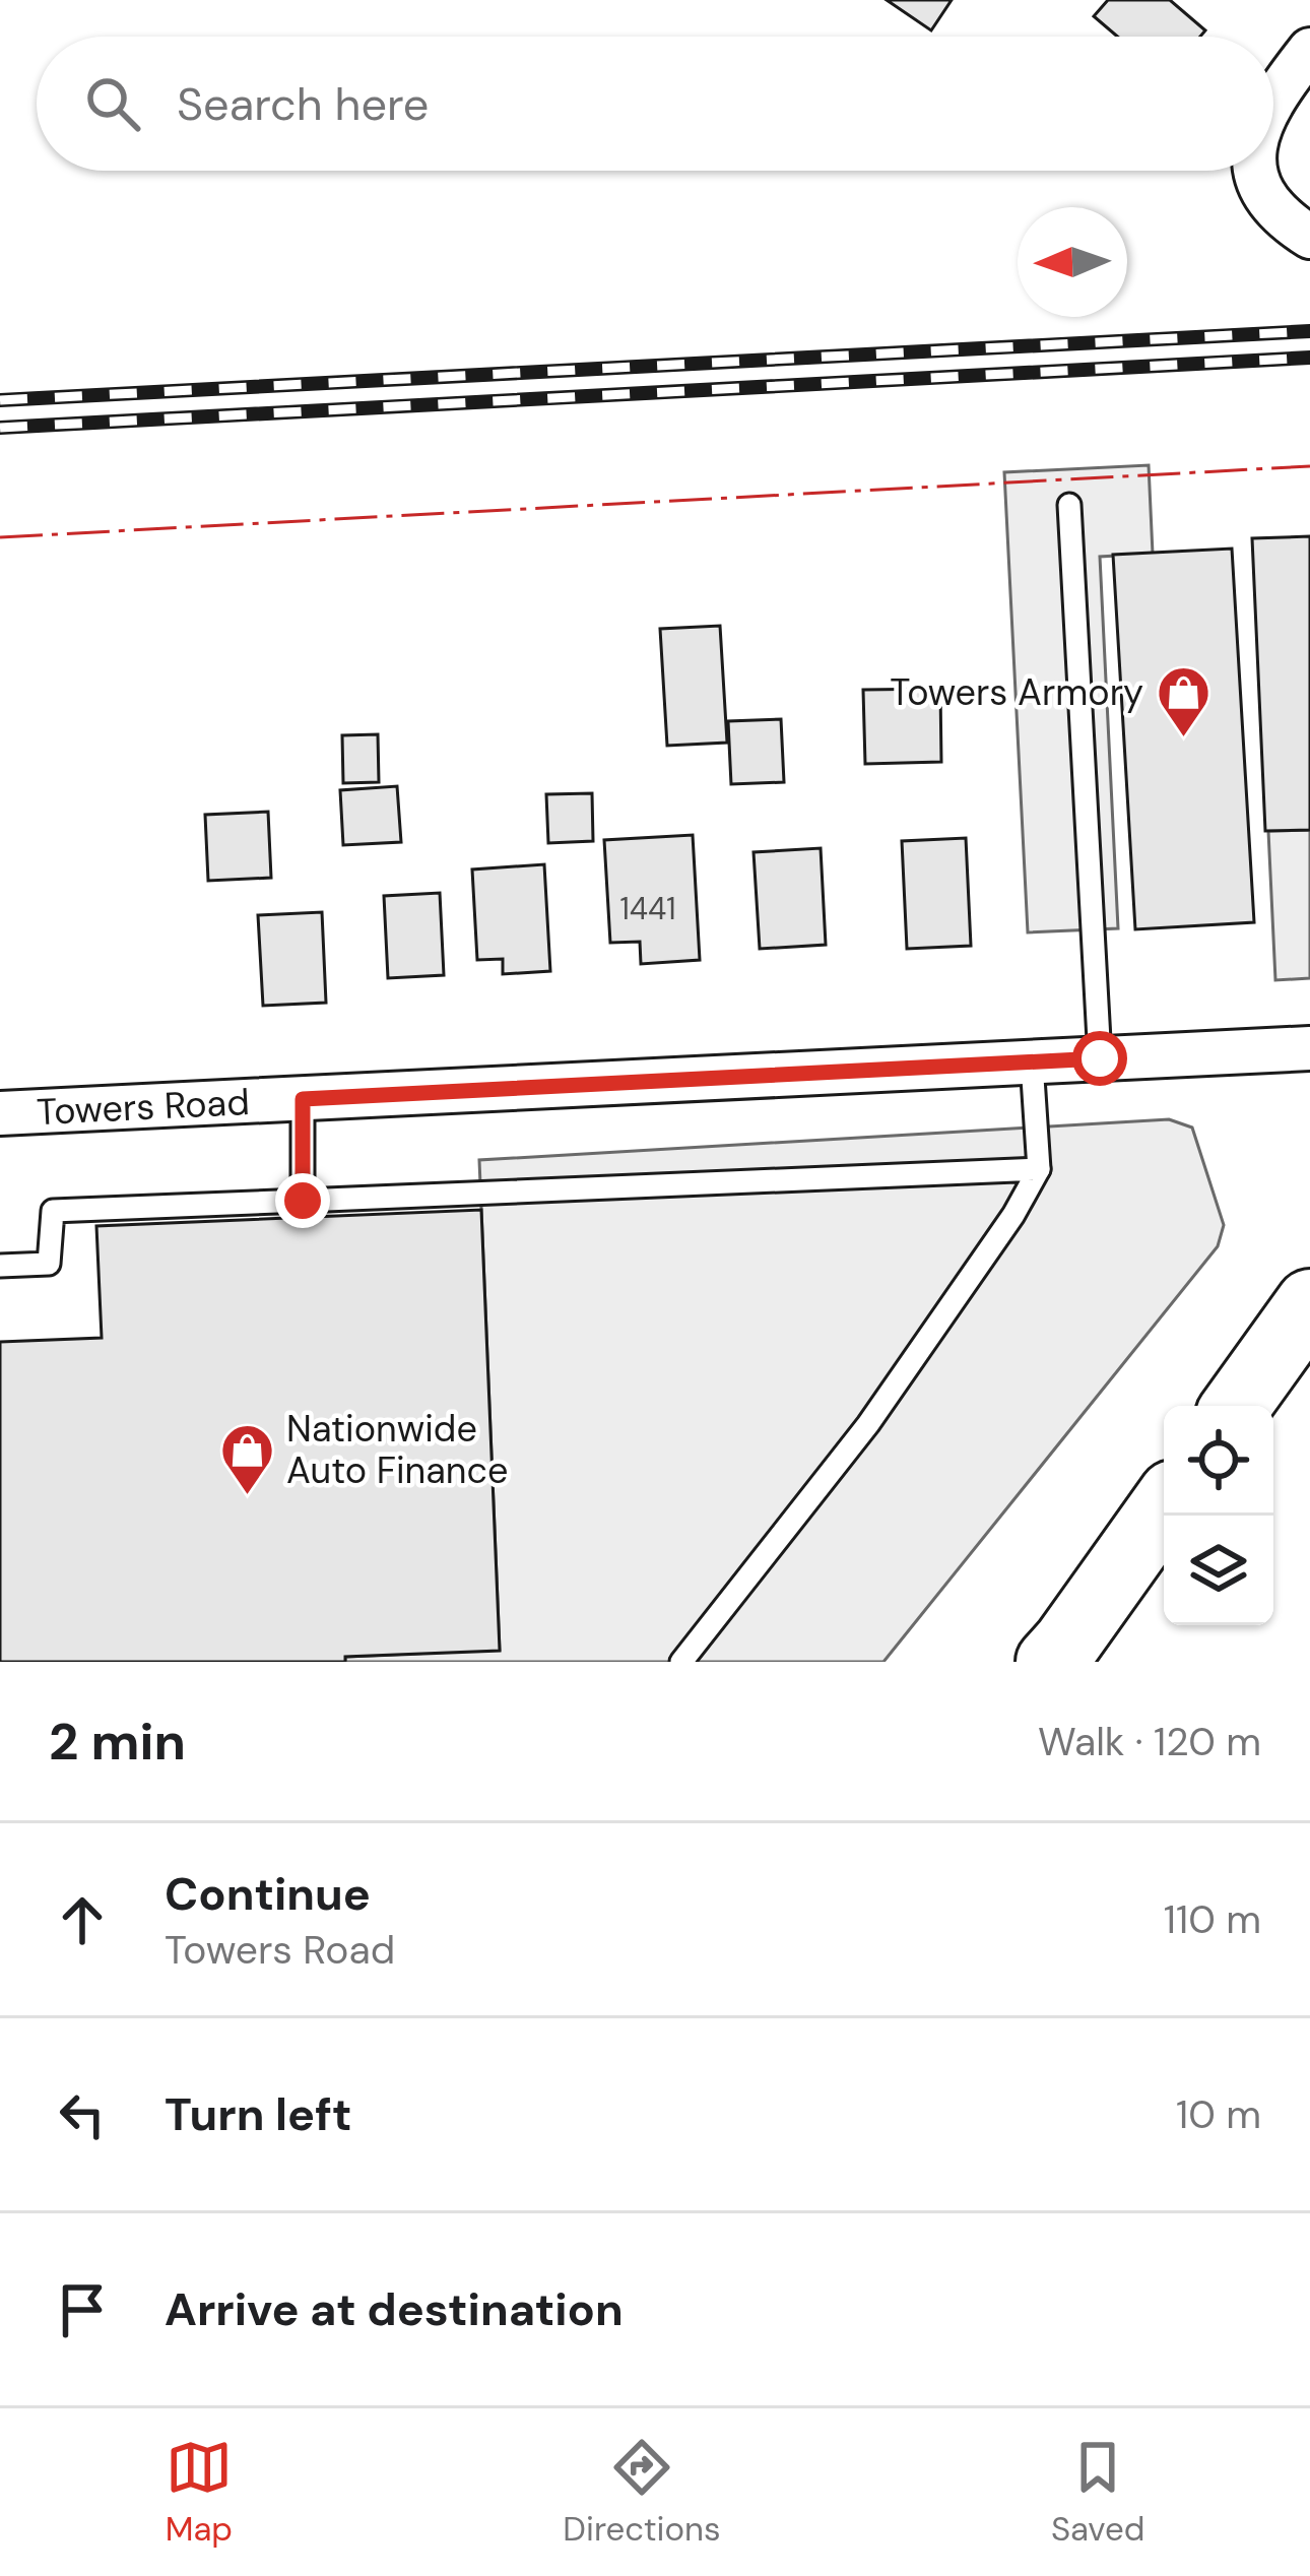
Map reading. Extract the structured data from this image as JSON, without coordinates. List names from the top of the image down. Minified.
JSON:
{"streets":{"street":["Towers Road"]},"places":{"shop":["Towers Armory","Nationwide Auto Finance"]},"house_numbers":["1441"],"north":"left","page":{"search":"Search here","heading":["2 min","Walk · 120 m"],"list":[["Continue","Towers Road","110 m"],["Turn left","10 m"],"Arrive at destination"],"nav":["Map","Directions","Saved"]}}
